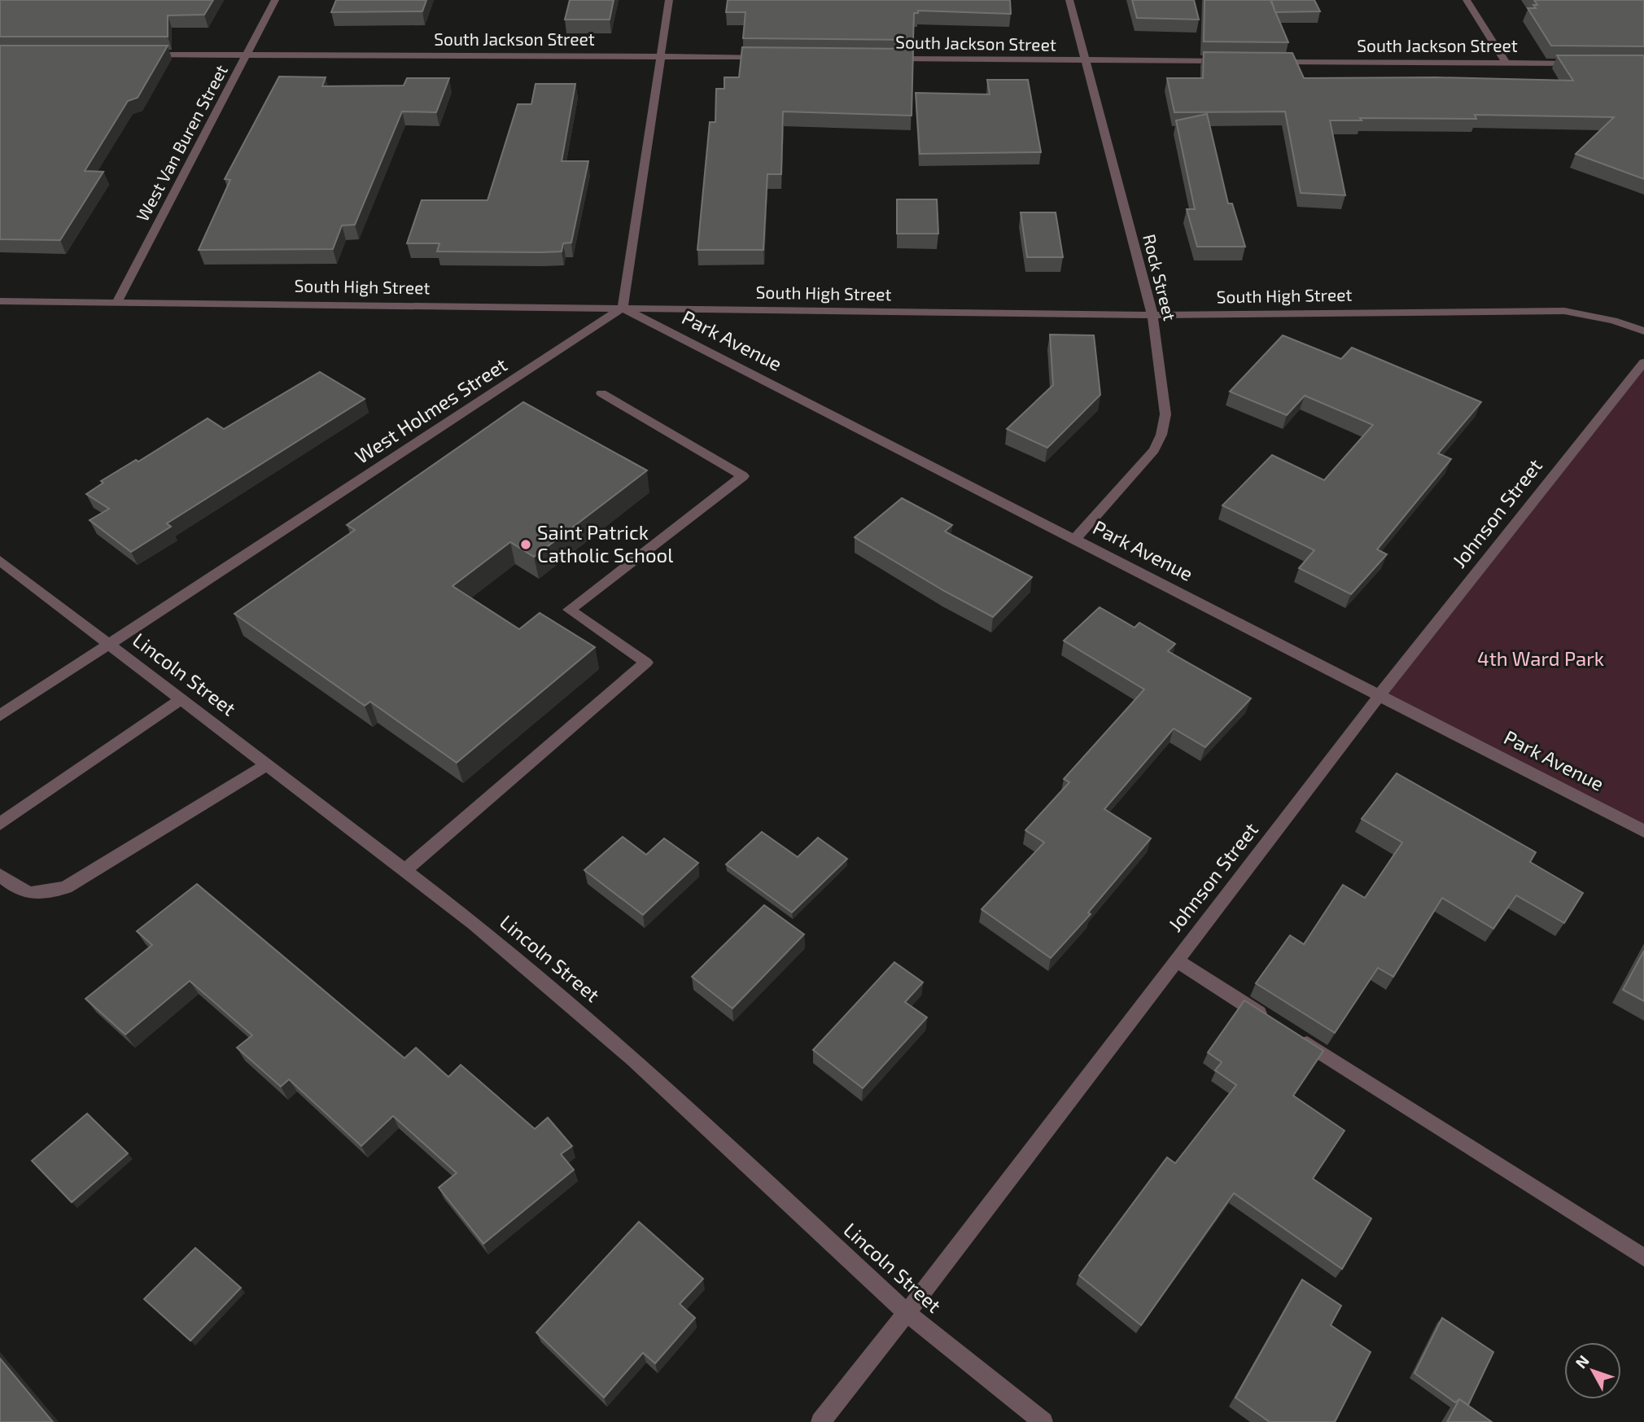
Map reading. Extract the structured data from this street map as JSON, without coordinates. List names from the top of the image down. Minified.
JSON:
{"streets":{"street":["South Jackson Street","West Van Buren Street","Rock Street","South High Street","Park Avenue","West Holmes Street","Johnson Street","Lincoln Street"]},"crossings":[["South Jackson Street","West Van Buren Street"],["South Jackson Street","Rock Street"],["West Van Buren Street","South High Street"],["Rock Street","South High Street"],["Rock Street","Park Avenue"],["South High Street","Park Avenue"],["South High Street","West Holmes Street"],["Park Avenue","West Holmes Street"],["Park Avenue","Johnson Street"],["West Holmes Street","Lincoln Street"],["Johnson Street","Lincoln Street"]],"parks":["4th Ward Park"],"places":["Saint Patrick Catholic School"],"north":"top left"}
